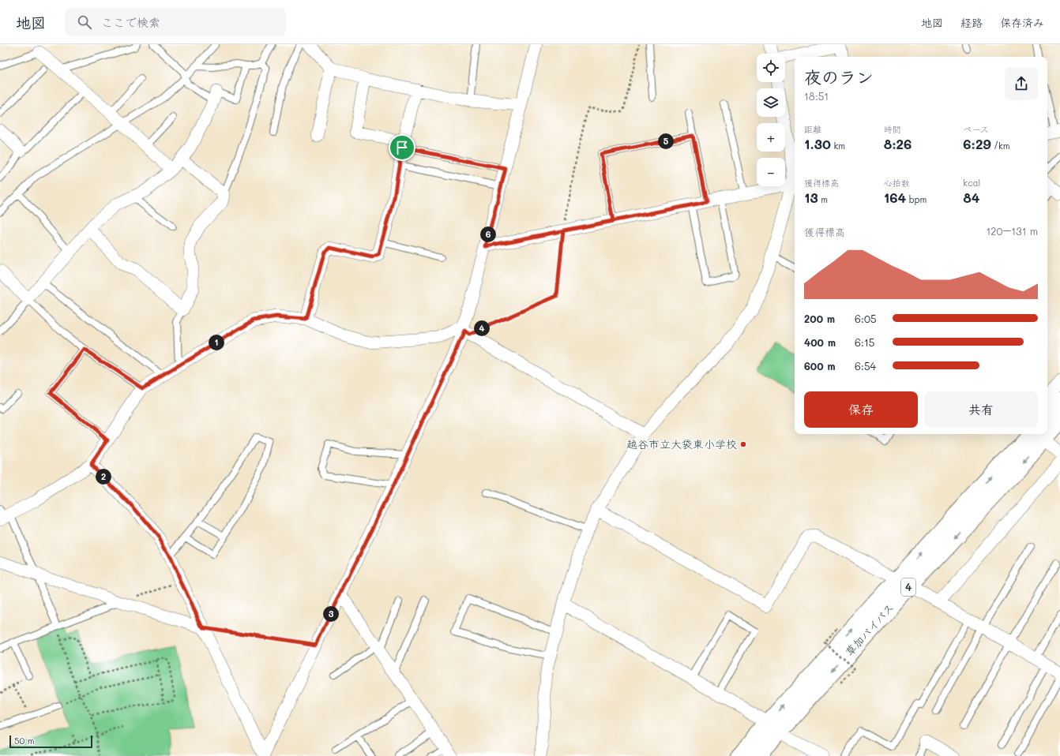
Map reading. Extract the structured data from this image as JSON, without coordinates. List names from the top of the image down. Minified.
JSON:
{"streets":{"highway":["4","草加バイパス"]},"places":["越谷市立大袋東小学校"],"scale_bar":"50 m","page":{"header":"地図","search":"ここで検索","nav":["地図","経路","保存済み"],"map_buttons":["+","−"],"heading":["夜のラン","18:51"],"stats":[["距離","1.30 km"],["時間","8:26"],["ペース","6:29 /km"],["獲得標高","13 m"],["心拍数","164 bpm"],["kcal","84"]],"pins":["5","6","4","1","2","3"],"chart":["獲得標高","120–131 m"],"list":[{"name":"200 m","note":"6:05"},{"name":"400 m","note":"6:15"},{"name":"600 m","note":"6:54"}],"buttons":["保存","共有"],"scale":"50 m"}}
